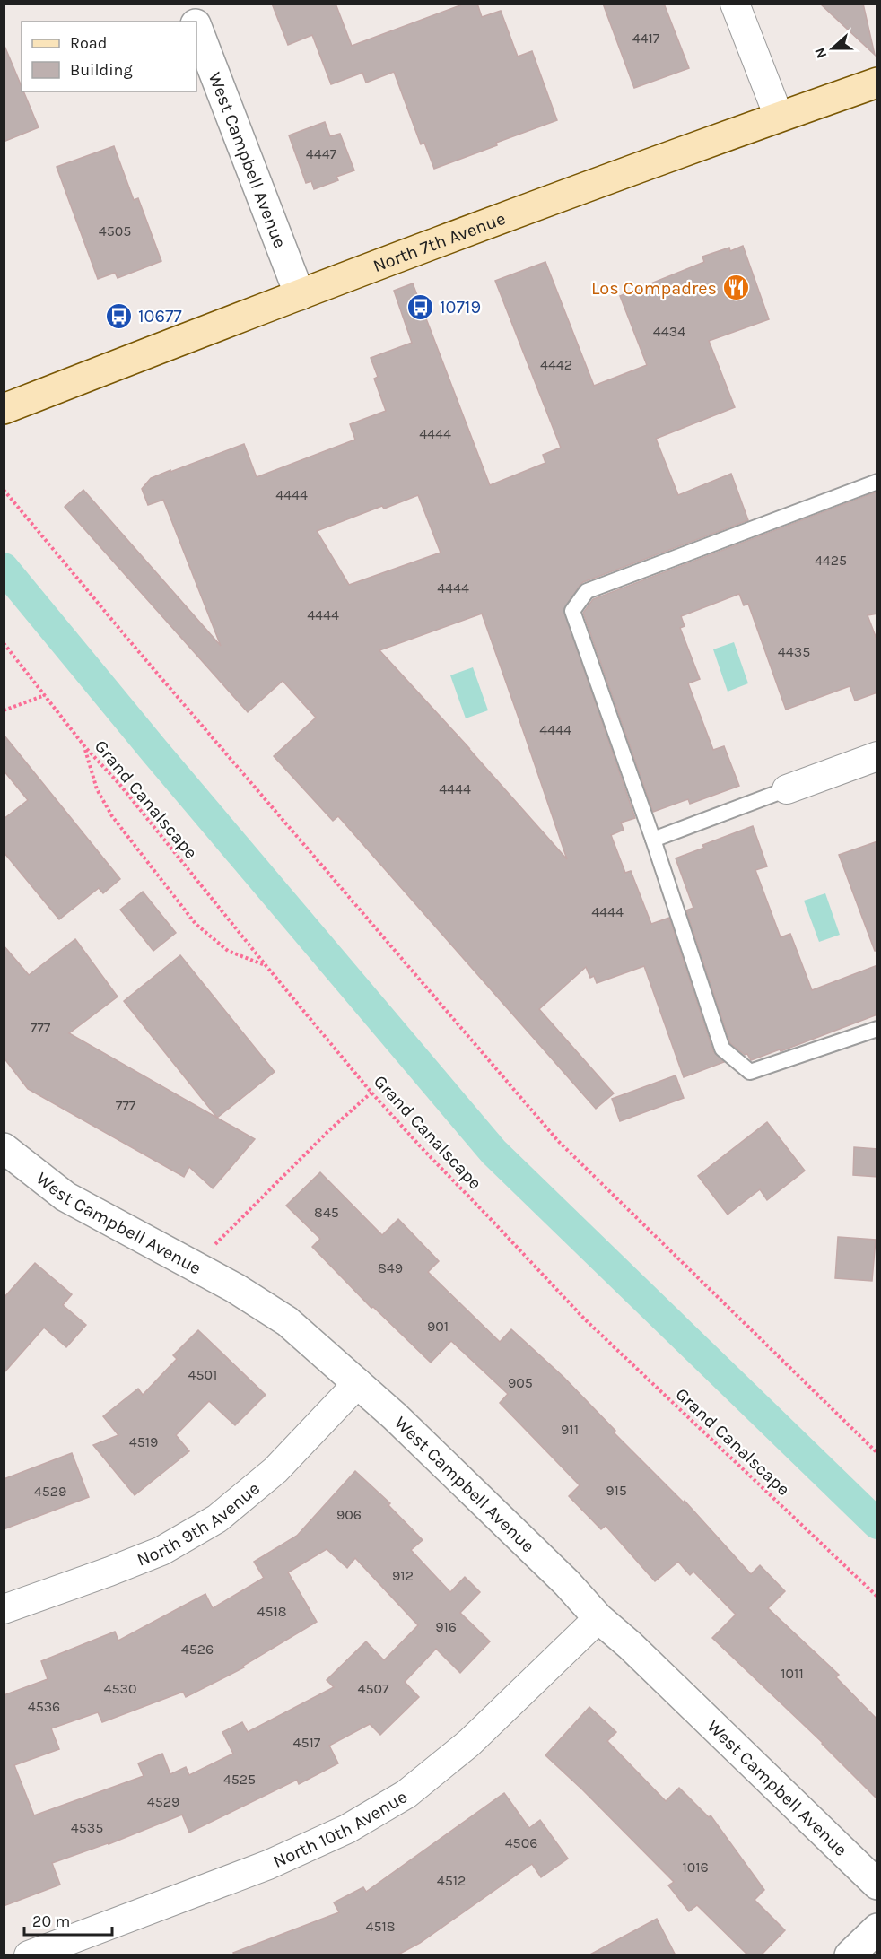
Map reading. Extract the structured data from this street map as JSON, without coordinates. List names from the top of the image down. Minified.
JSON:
{"streets":{"main road":["North 7th Avenue"],"street":["West Campbell Avenue","North 9th Avenue","North 10th Avenue"],"path":["Grand Canalscape"]},"crossings":[["West Campbell Avenue","North 7th Avenue"],["West Campbell Avenue","North 9th Avenue"],["West Campbell Avenue","North 10th Avenue"]],"places":{"restaurant":["Los Compadres"],"bus stop":["10719","10677"]},"house_numbers":["4417","4447","4505","4434","4442","4444","4444","4425","4444","4444","4435","4444","4444","4444","777","777","845","849","901","4501","905","911","4519","915","4529","906","912","4518","916","4526","1011","4530","4507","4536","4517","4525","4529","4535","4506","1016","4512","4518"],"legend":["Road","Building"],"scale_bar":"20 m","north":"left"}
